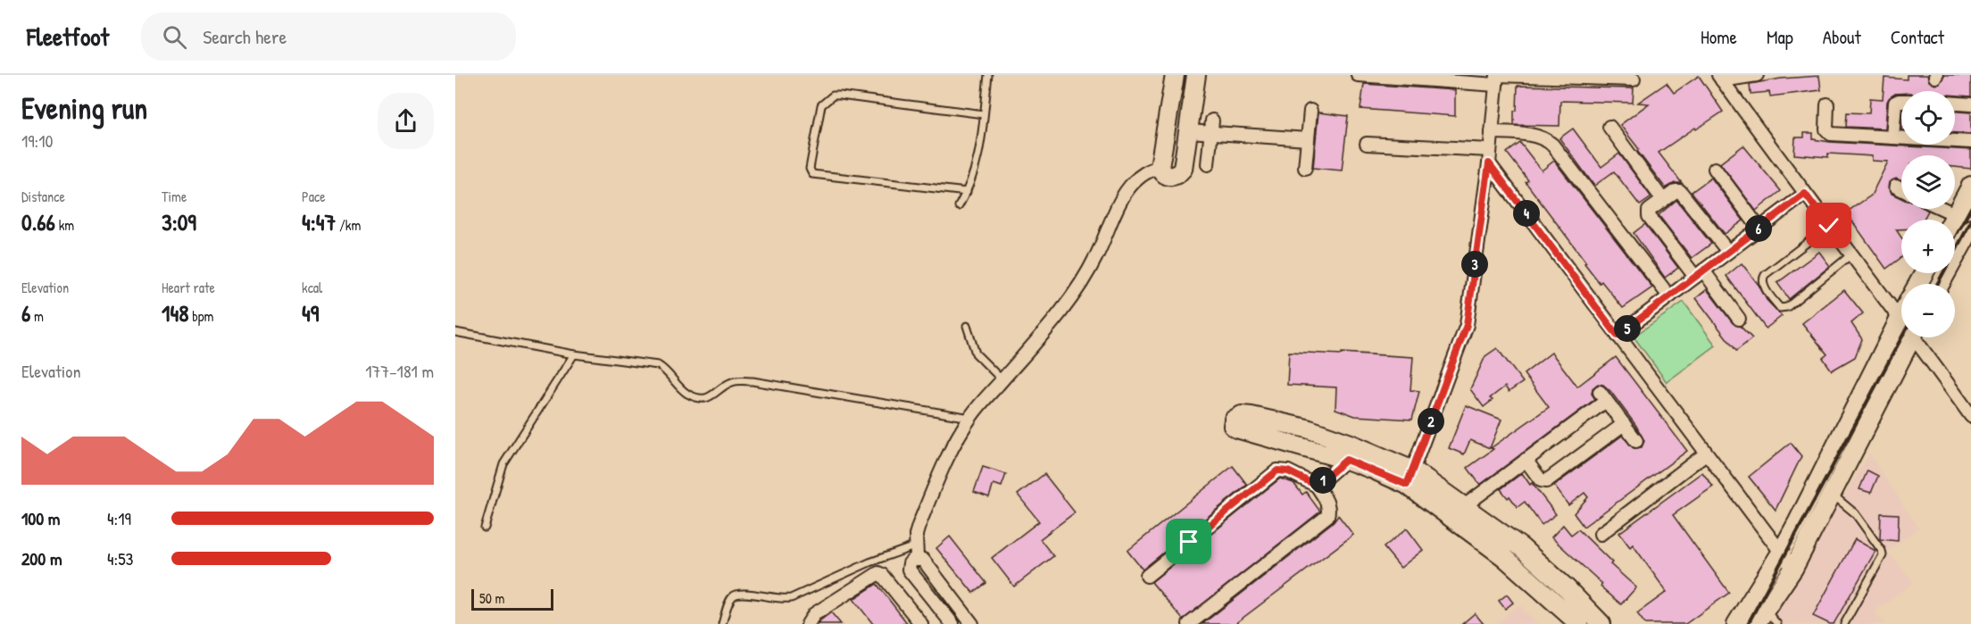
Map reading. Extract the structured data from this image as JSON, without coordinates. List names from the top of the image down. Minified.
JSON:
{"scale_bar":"50 m","page":{"header":"Fleetfoot","search":"Search here","nav":["Home","Map","About","Contact"],"heading":["Evening run","19:10"],"map_buttons":["+","−"],"stats":[["Distance","0.66 km"],["Time","3:09"],["Pace","4:47 /km"],["Elevation","6 m"],["Heart rate","148 bpm"],["kcal","49"]],"pins":["4","6","3","5","2","1"],"chart":["Elevation","177–181 m"],"list":[{"name":"100 m","note":"4:19"},{"name":"200 m","note":"4:53"}],"scale":"50 m"}}
